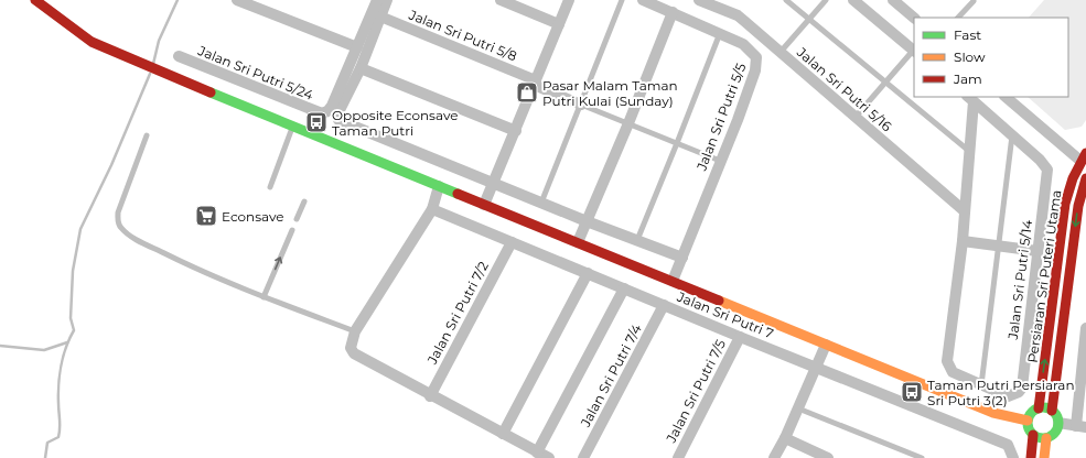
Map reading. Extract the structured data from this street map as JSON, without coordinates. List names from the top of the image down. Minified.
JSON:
{"streets":{"street":["Jalan Sri Putri 5/8","Jalan Sri Putri 5/24","Jalan Sri Putri 5/16","Jalan Sri Putri 5/5","Persiaran Sri Puteri Utama","Jalan Sri Putri 5/14","Jalan Sri Putri 7/2","Jalan Sri Putri 7","Jalan Sri Putri 7/4","Jalan Sri Putri 7/5"]},"crossings":[["Jalan Sri Putri 7/2","Jalan Sri Putri 7"],["Jalan Sri Putri 7","Jalan Sri Putri 7/4"],["Jalan Sri Putri 7","Jalan Sri Putri 7/5"]],"places":{"shop":["Pasar Malam Taman Putri Kulai (Sunday)"],"bus stop":["Opposite Econsave Taman Putri","Taman Putri Persiaran Sri Putri 3(2)"],"supermarket":["Econsave"]},"legend":["Fast","Slow","Jam"]}
